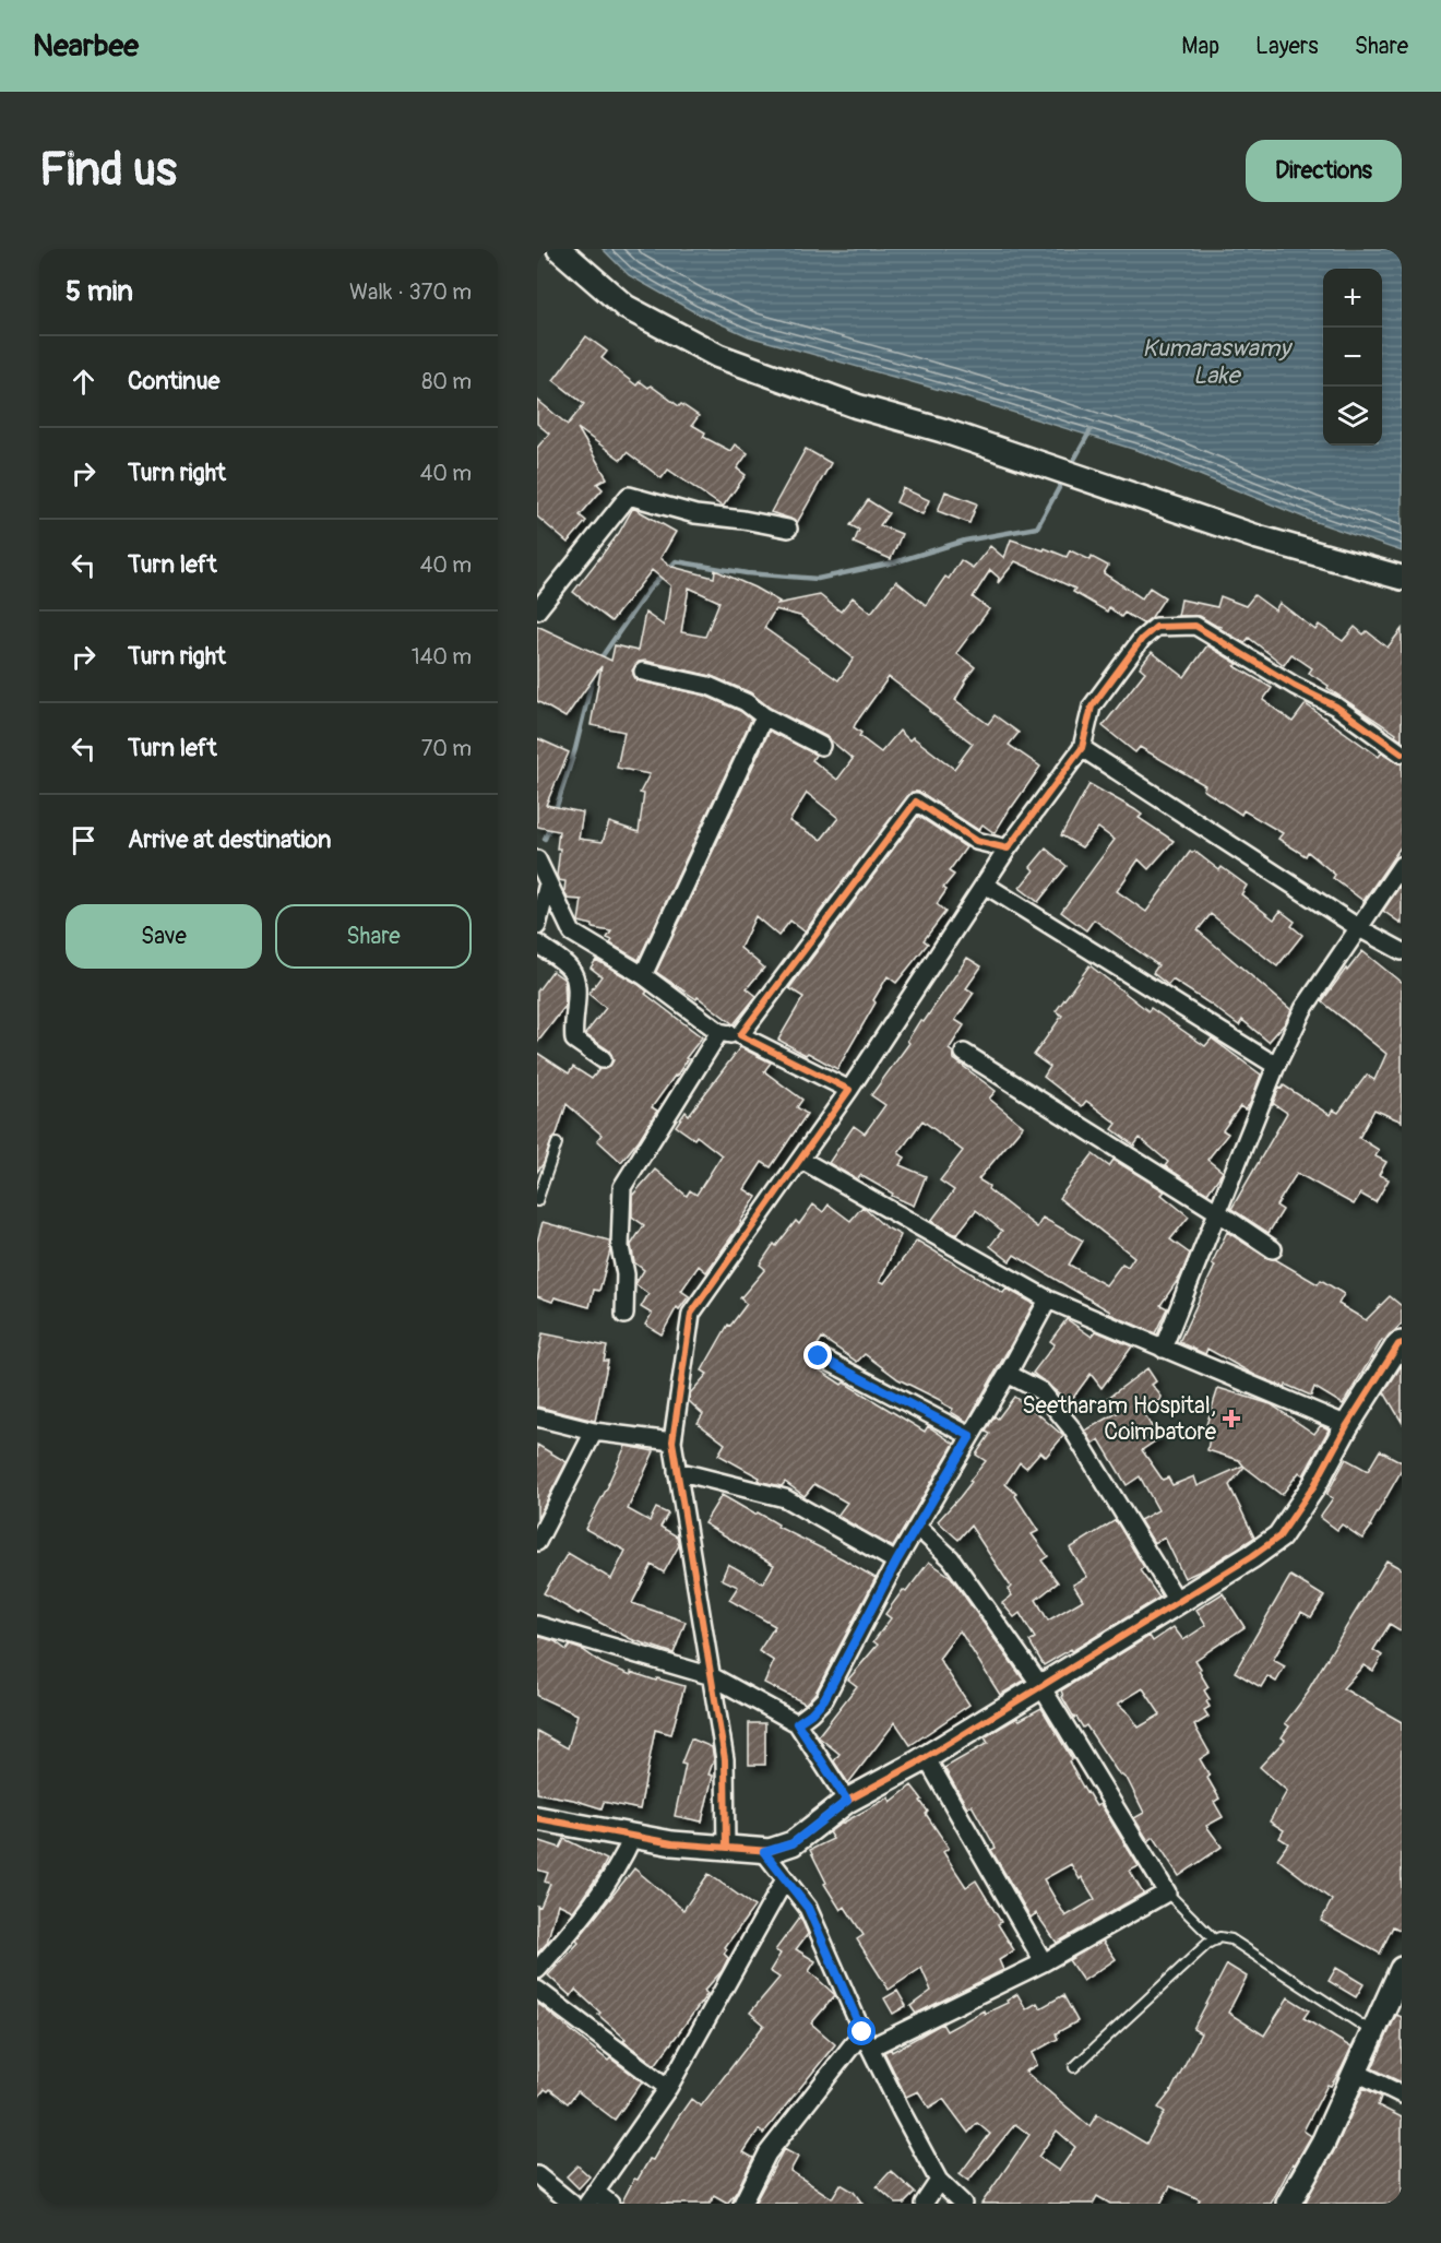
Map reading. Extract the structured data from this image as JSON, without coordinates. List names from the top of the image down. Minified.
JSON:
{"water":["Kumaraswamy Lake"],"places":{"health":["Seetharam Hospital, Coimbatore"]},"page":{"header":"Nearbee","nav":["Map","Layers","Share"],"buttons":["Directions",["Save","Share"]],"title":"Find us","heading":["5 min","Walk · 370 m"],"map_buttons":["+","−"],"list":[["Continue","80 m"],["Turn right","40 m"],["Turn left","40 m"],["Turn right","140 m"],["Turn left","70 m"],"Arrive at destination"]}}
